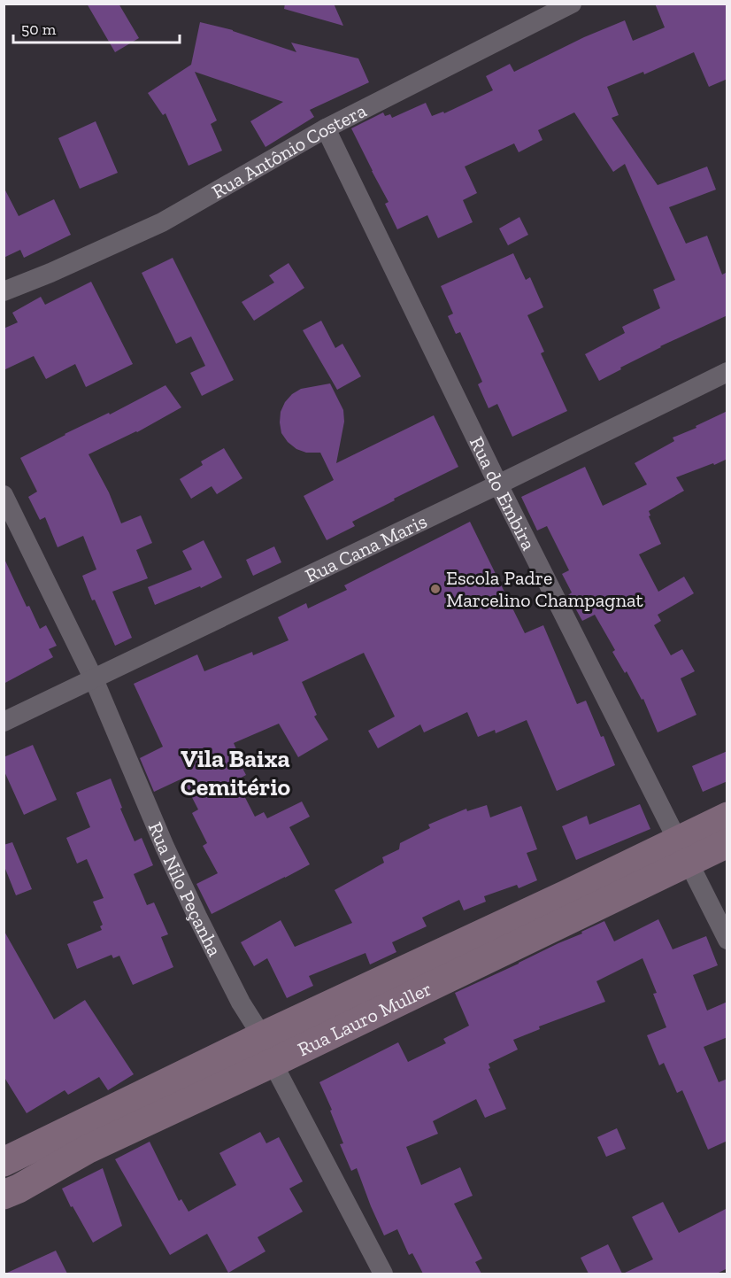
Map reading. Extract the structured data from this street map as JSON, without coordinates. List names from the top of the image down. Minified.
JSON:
{"streets":{"street":["Rua Antônio Costera","Rua do Embira","Rua Cana Maris","Rua Nilo Peçanha","Rua Lauro Muller"]},"crossings":[["Rua Antônio Costera","Rua do Embira"],["Rua do Embira","Rua Cana Maris"],["Rua do Embira","Rua Lauro Muller"],["Rua Cana Maris","Rua Nilo Peçanha"],["Rua Nilo Peçanha","Rua Lauro Muller"]],"districts":["Vila Baixa Cemitério"],"places":["Escola Padre Marcelino Champagnat"],"scale_bar":"50 m"}
